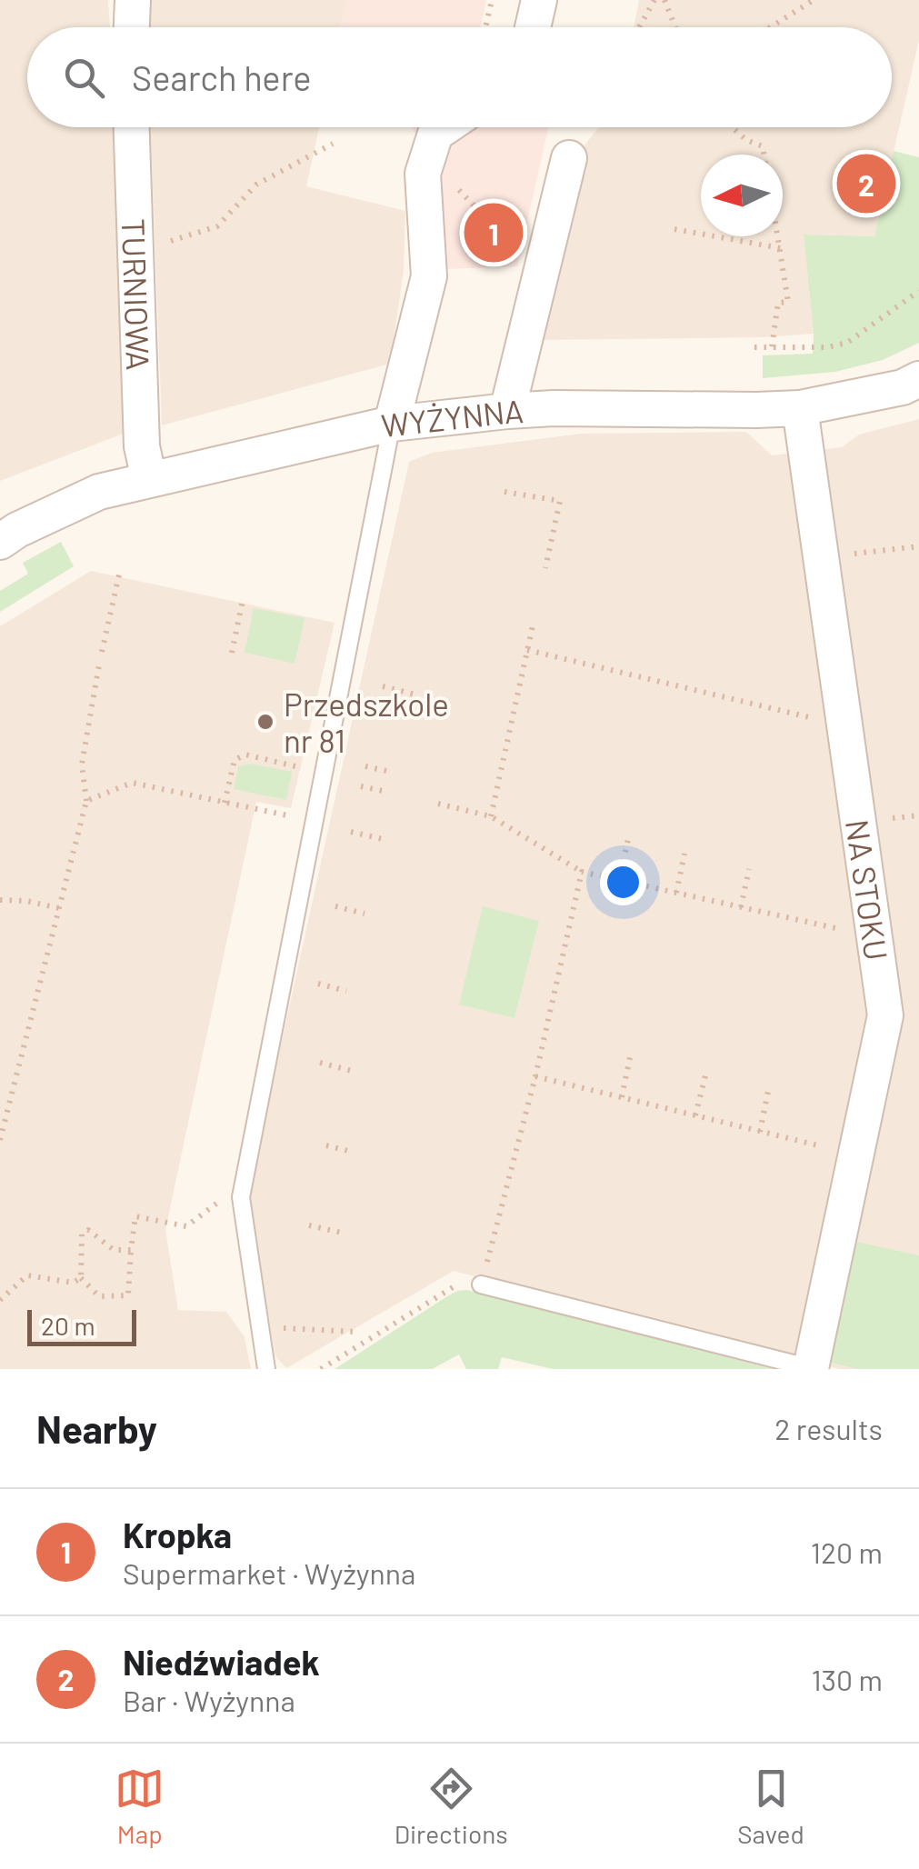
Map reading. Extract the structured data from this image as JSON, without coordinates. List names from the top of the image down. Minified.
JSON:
{"streets":{"street":["TURNIOWA","WYŻYNNA","NA STOKU"]},"crossings":[["TURNIOWA","WYŻYNNA"],["WYŻYNNA","NA STOKU"]],"places":["Przedszkole nr 81"],"scale_bar":"20 m","north":"left","page":{"search":"Search here","pins":["2","1"],"scale":"20 m","heading":["Nearby","2 results"],"list":[{"mark":"1","name":"Kropka","note":"Supermarket · Wyżynna","value":"120 m"},{"mark":"2","name":"Niedźwiadek","note":"Bar · Wyżynna","value":"130 m"}],"nav":["Map","Directions","Saved"]}}
